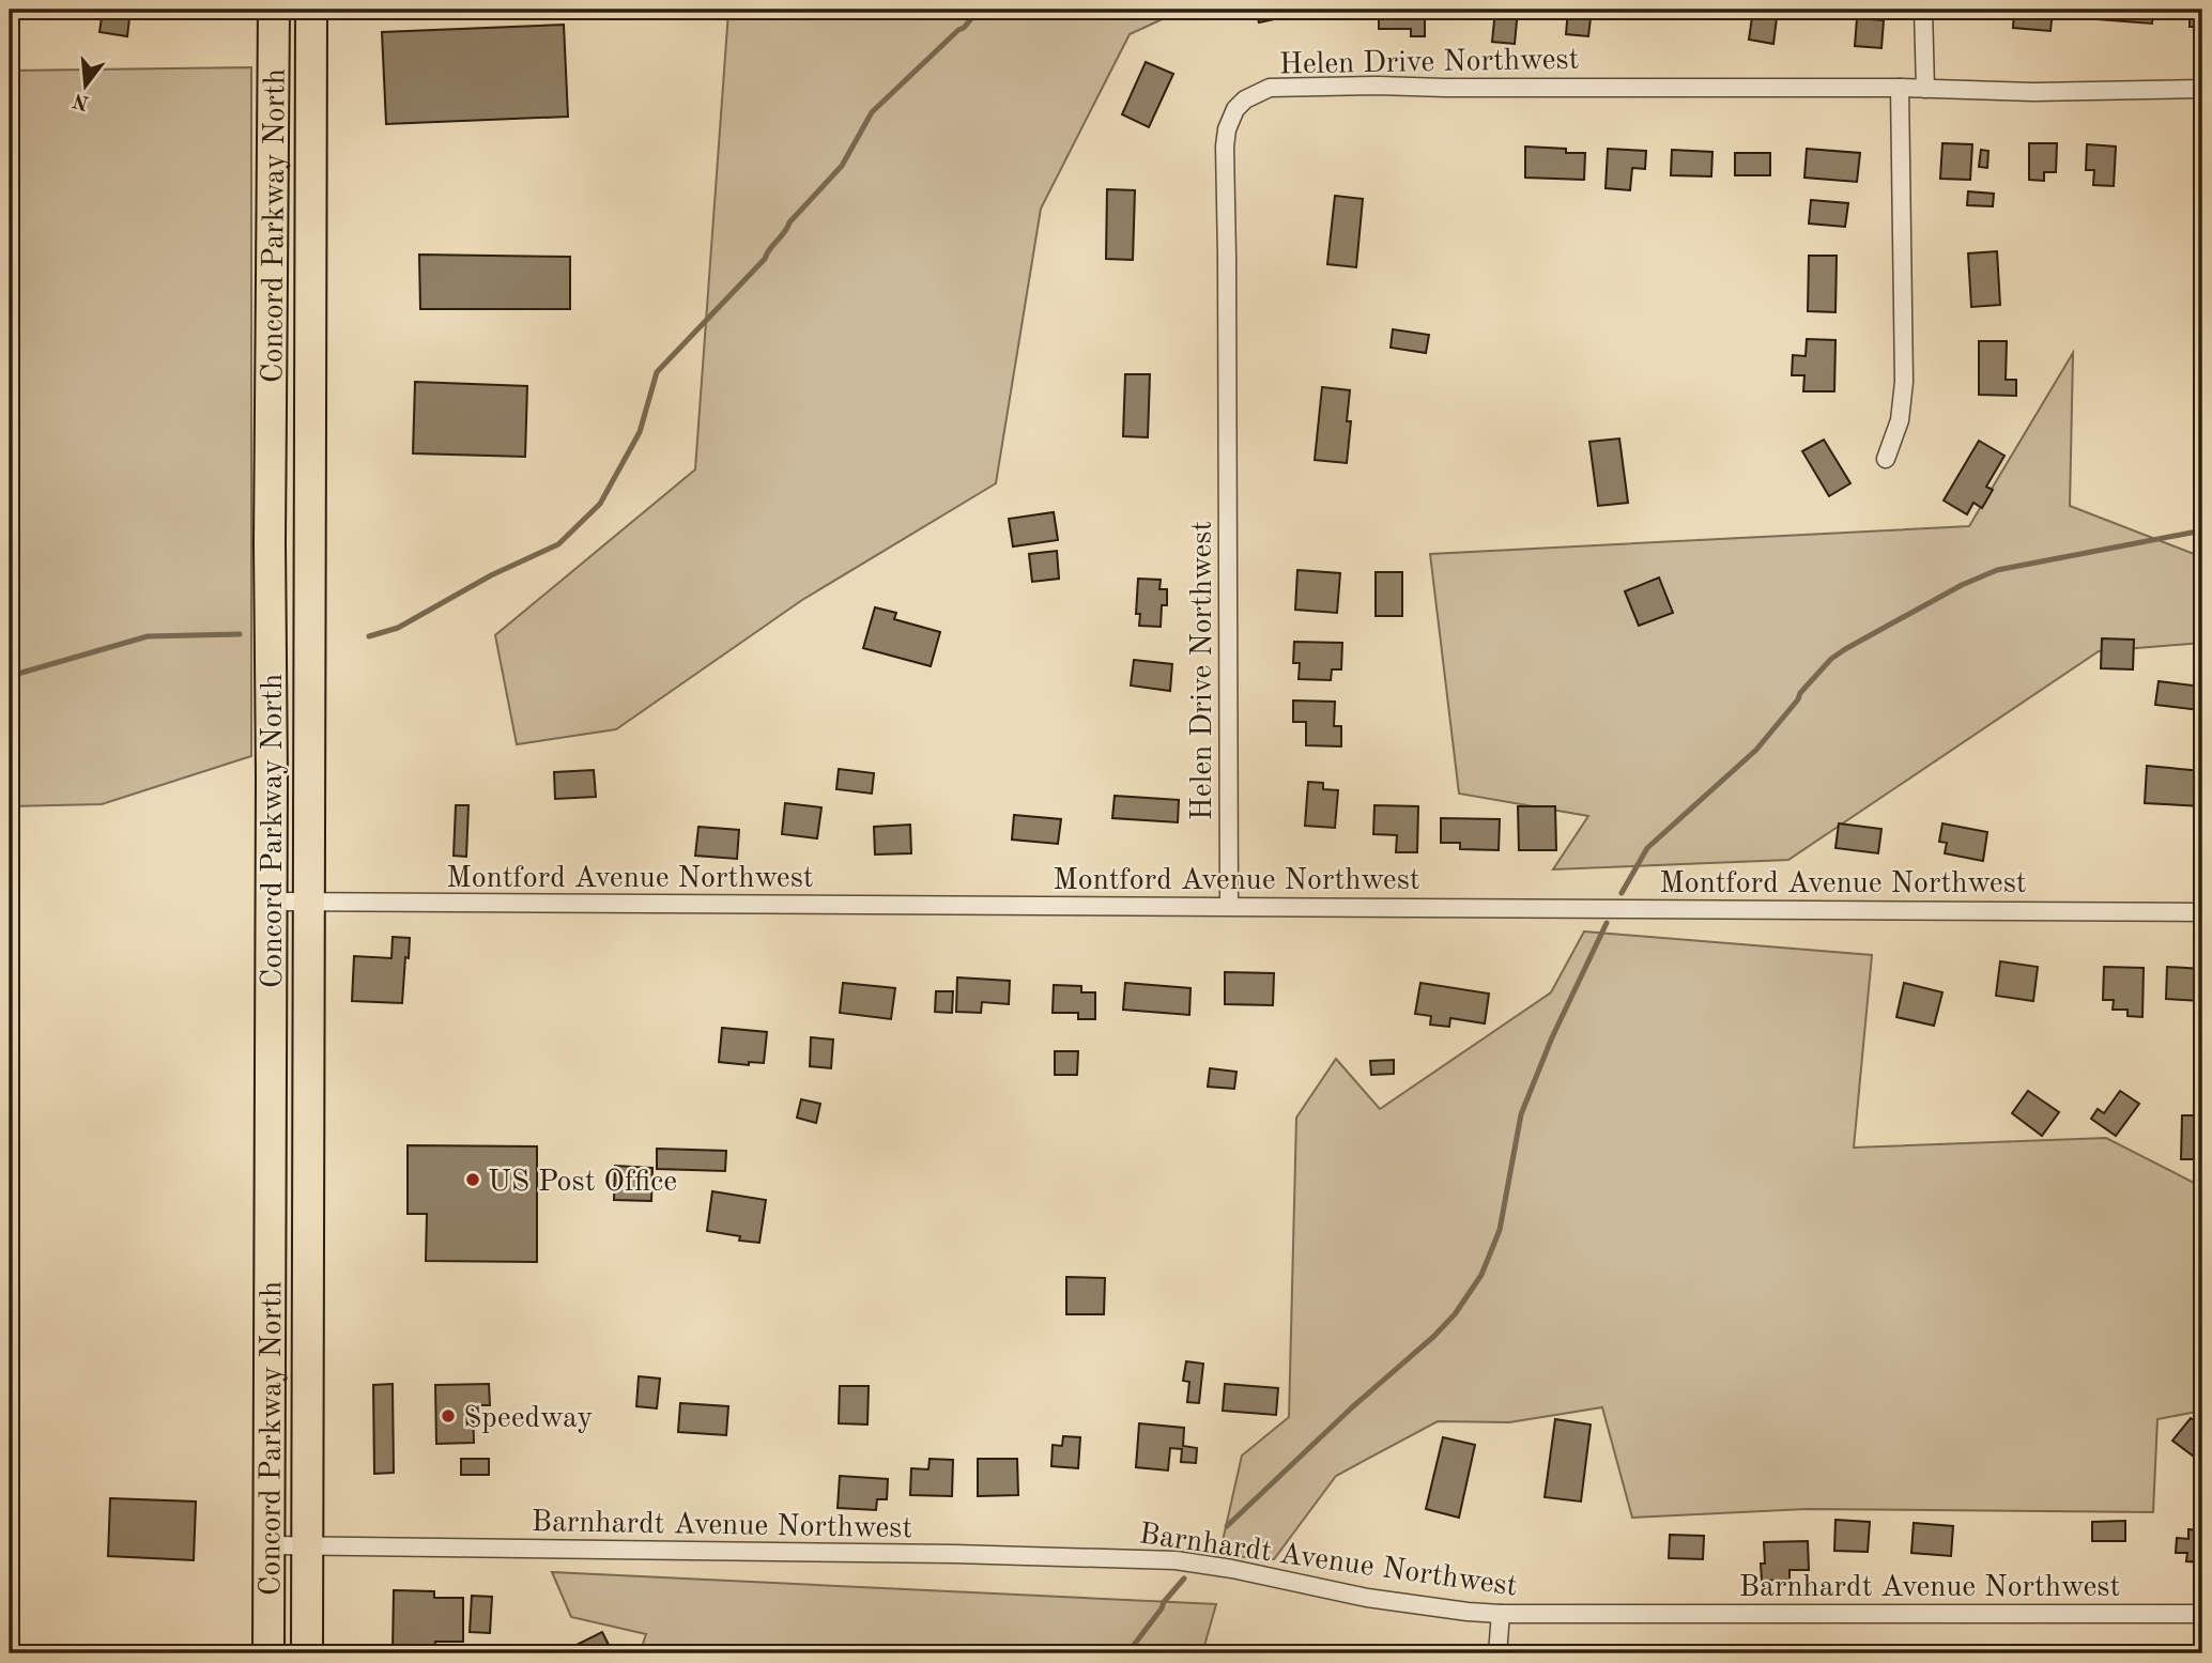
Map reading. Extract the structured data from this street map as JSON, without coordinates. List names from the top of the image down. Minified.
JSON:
{"streets":{"highway":["Concord Parkway North"],"street":["Helen Drive Northwest","Montford Avenue Northwest","Barnhardt Avenue Northwest"]},"crossings":[["Helen Drive Northwest","Montford Avenue Northwest"],["Concord Parkway North","Montford Avenue Northwest"],["Concord Parkway North","Barnhardt Avenue Northwest"]],"places":["US Post Office","Speedway"],"north":"bottom"}
